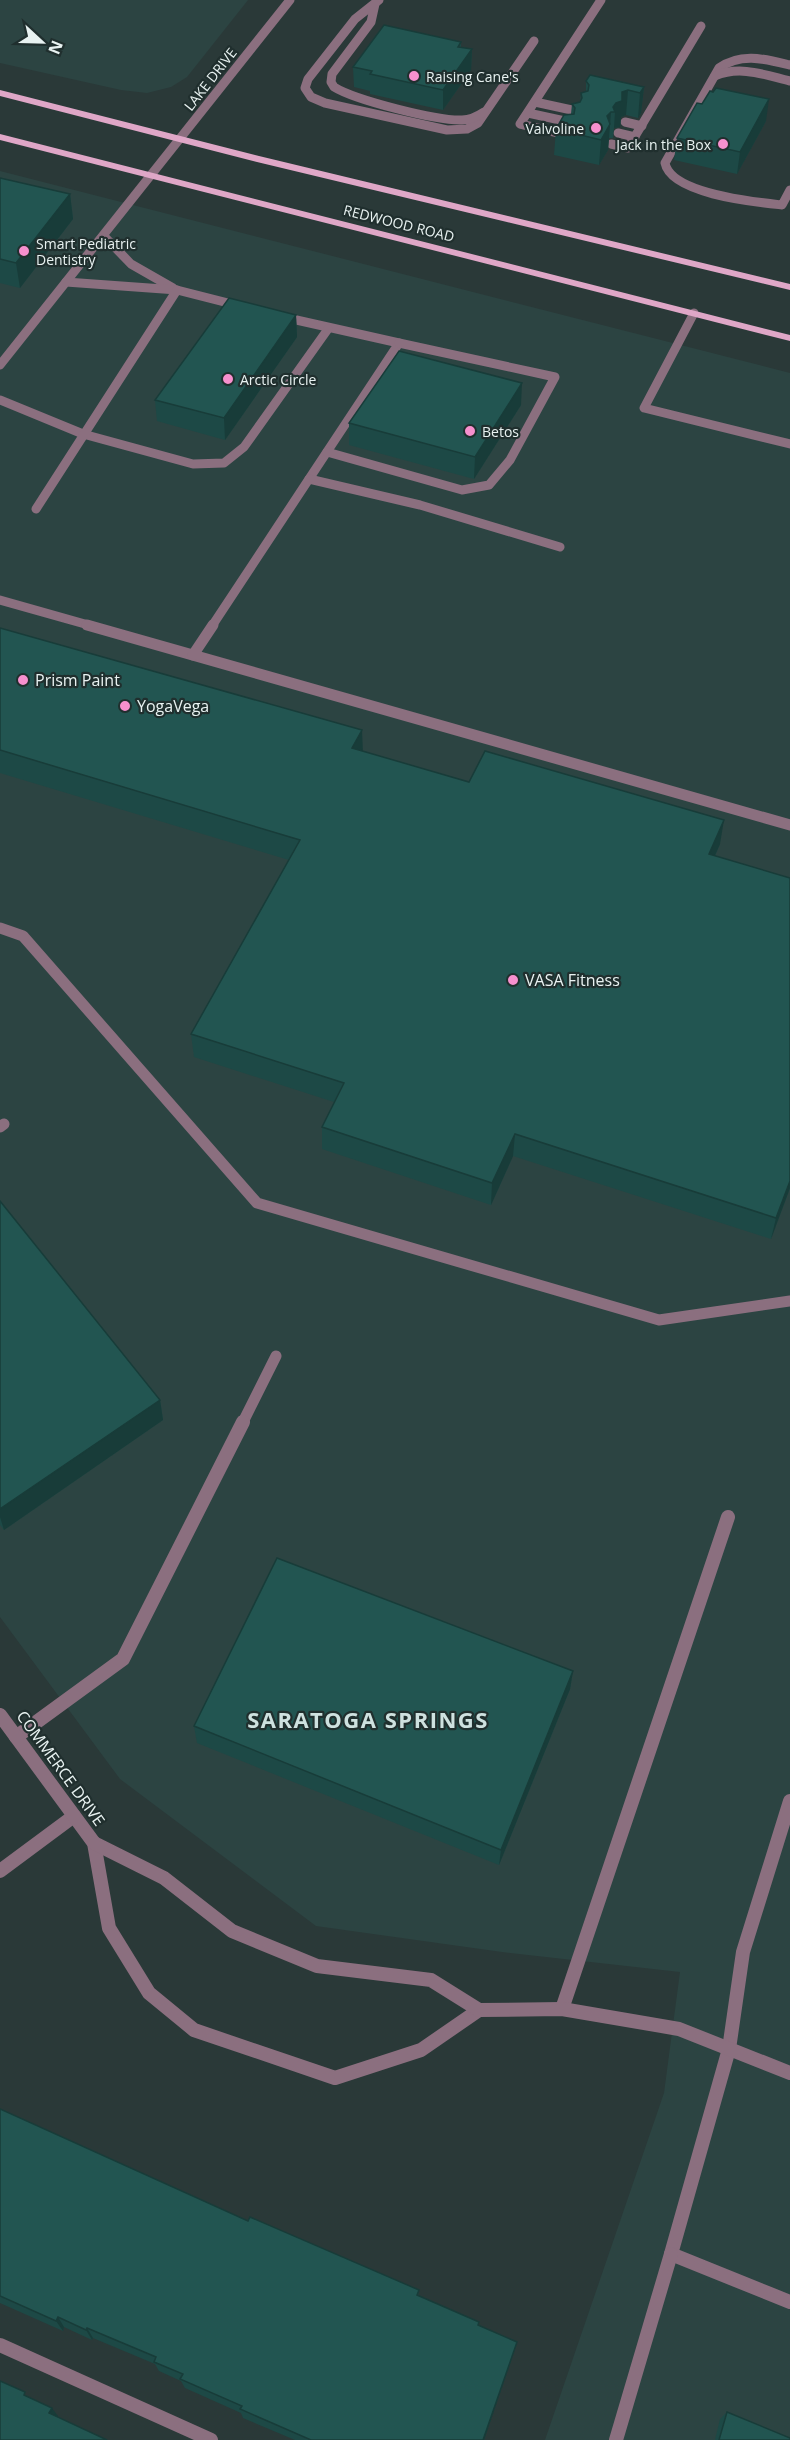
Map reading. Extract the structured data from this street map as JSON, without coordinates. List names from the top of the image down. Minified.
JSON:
{"streets":{"main road":["REDWOOD ROAD"],"street":["LAKE DRIVE","COMMERCE DRIVE"]},"crossings":[["LAKE DRIVE","REDWOOD ROAD"]],"districts":["SARATOGA SPRINGS"],"places":["Raising Cane's","Valvoline","Jack in the Box","Smart Pediatric Dentistry","Arctic Circle","Betos","Prism Paint","YogaVega","VASA Fitness"],"north":"right"}
